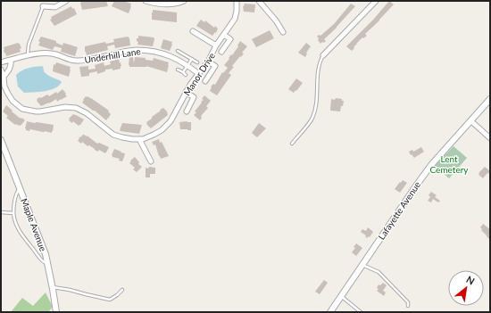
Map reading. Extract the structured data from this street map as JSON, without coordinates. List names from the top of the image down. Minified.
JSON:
{"streets":{"street":["Underhill Lane","Manor Drive","Lafayette Avenue","Maple Avenue"]},"crossings":[["Underhill Lane","Manor Drive"]],"parks":["Lent Cemetery"],"north":"top right"}
